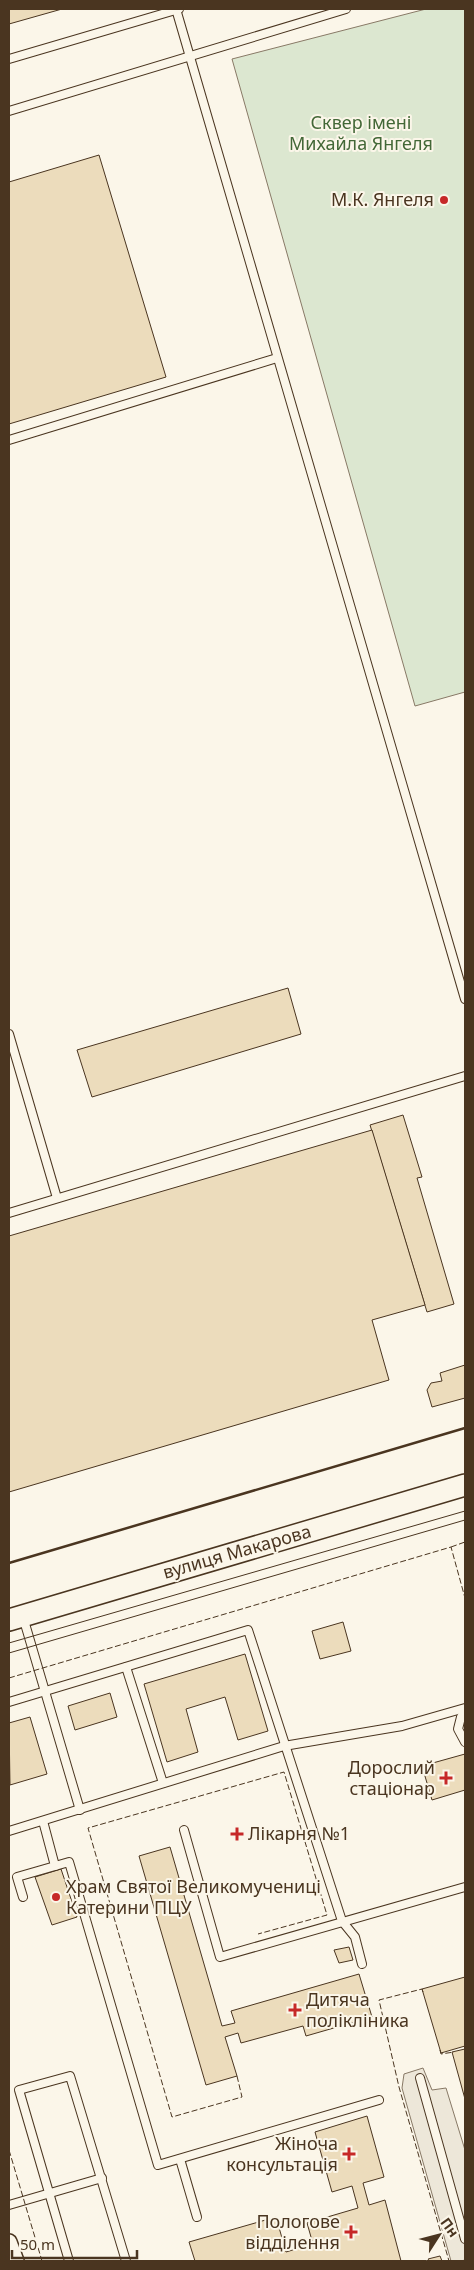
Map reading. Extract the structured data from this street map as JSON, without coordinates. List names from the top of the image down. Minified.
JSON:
{"streets":{"main road":["вулиця Макарова"]},"parks":["Сквер імені Михайла Янгеля"],"places":{"other":["М.К. Янгеля","Храм Святої Великомучениці Катерини ПЦУ"],"health":["Дорослий стаціонар","Лікарня №1","Дитяча полікліника","Жіноча консультація","Пологове відділення"]},"scale_bar":"50 m","north":"top right"}
